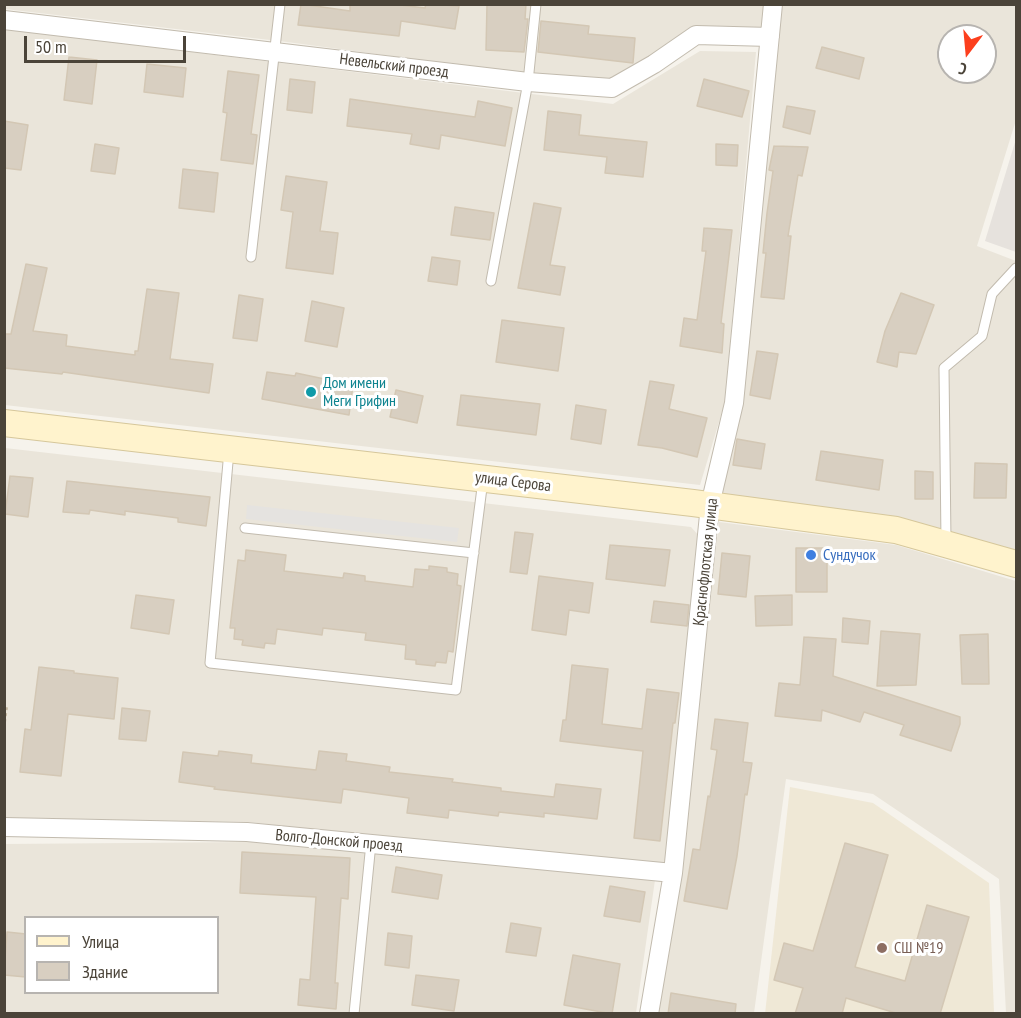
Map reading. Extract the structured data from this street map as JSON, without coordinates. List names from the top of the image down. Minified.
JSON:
{"streets":{"main road":["улица Серова"],"street":["Невельский проезд","Краснофлотская улица","Волго-Донской проезд"]},"crossings":[["Невельский проезд","Краснофлотская улица"],["улица Серова","Краснофлотская улица"],["Краснофлотская улица","Волго-Донской проезд"]],"places":["Дом имени Меги Грифин","Сундучок","СШ №19"],"legend":["Улица","Здание"],"scale_bar":"50 m","north":"bottom"}
